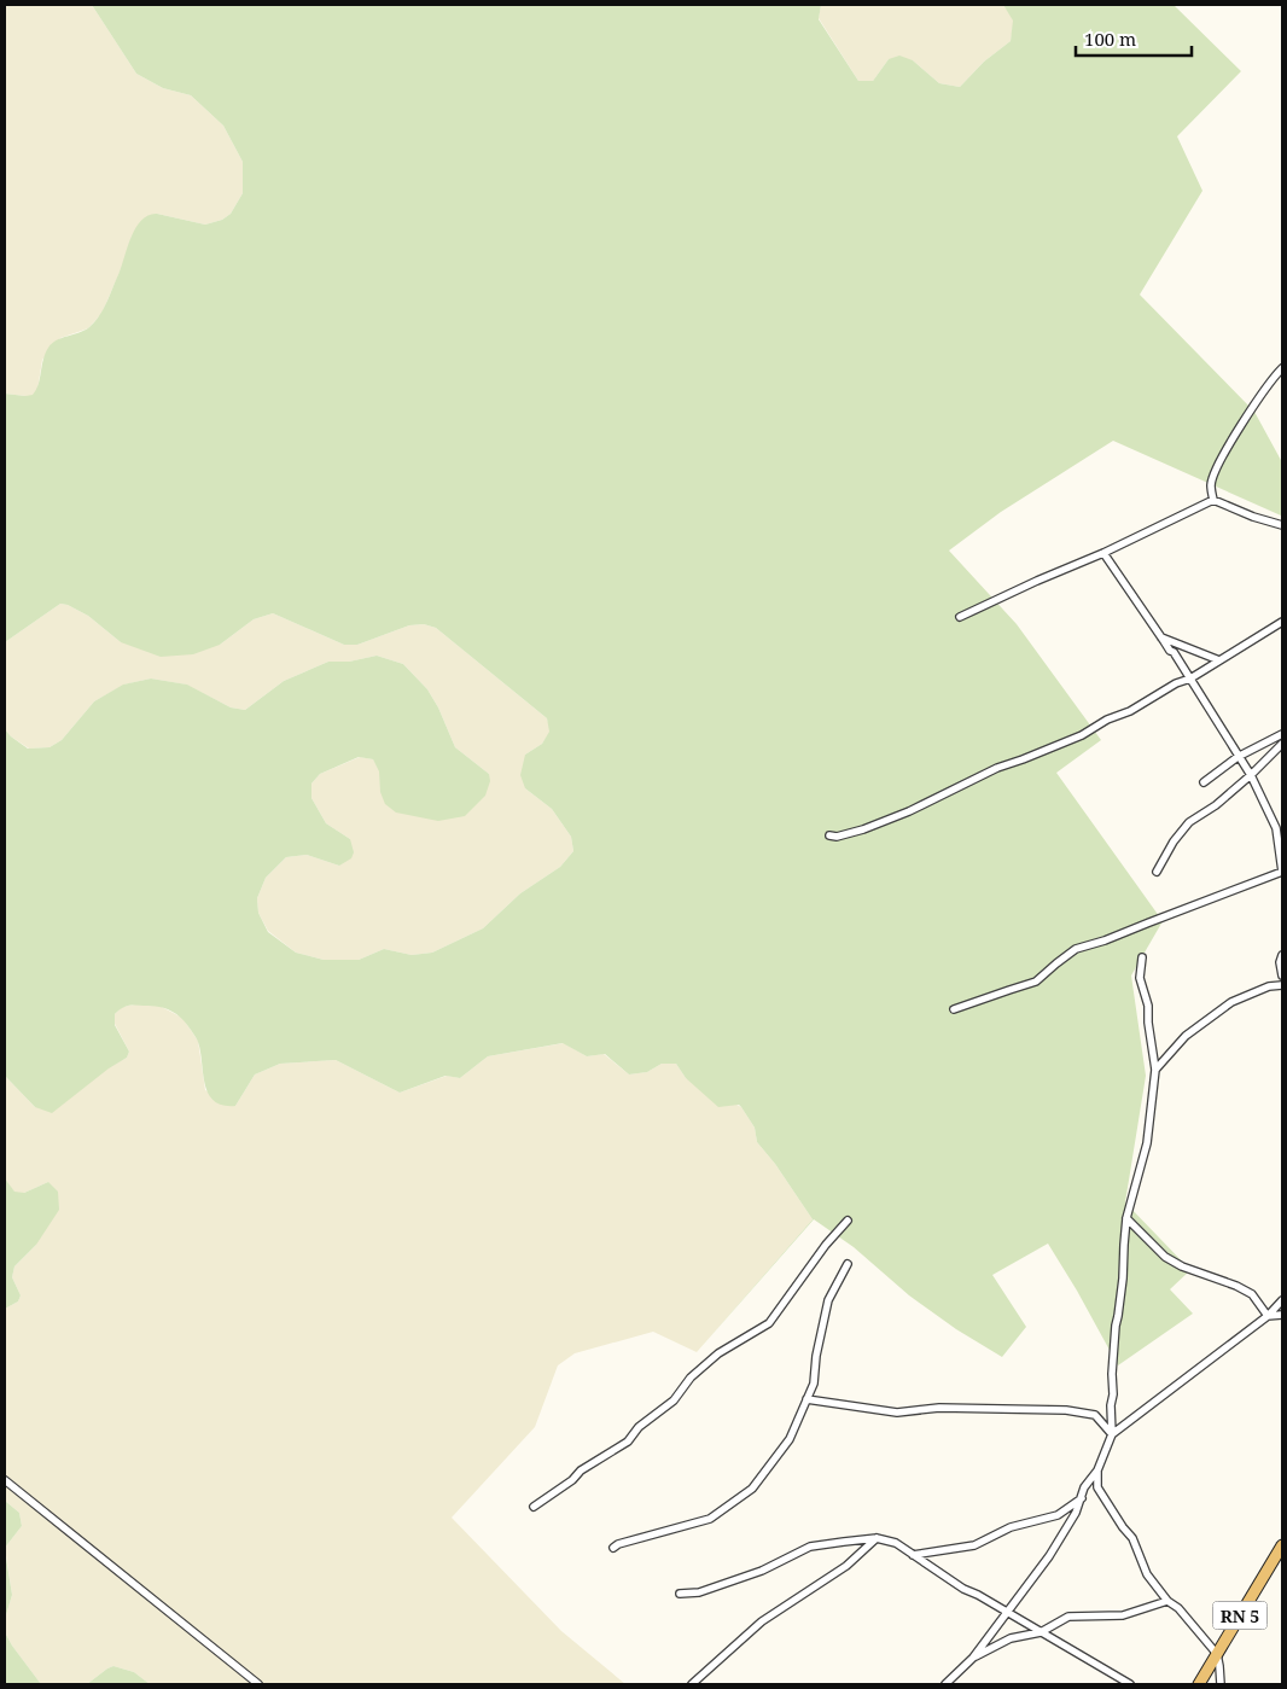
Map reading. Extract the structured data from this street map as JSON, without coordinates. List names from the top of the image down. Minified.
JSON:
{"streets":{"main road":["RN 5"]},"scale_bar":"100 m"}
